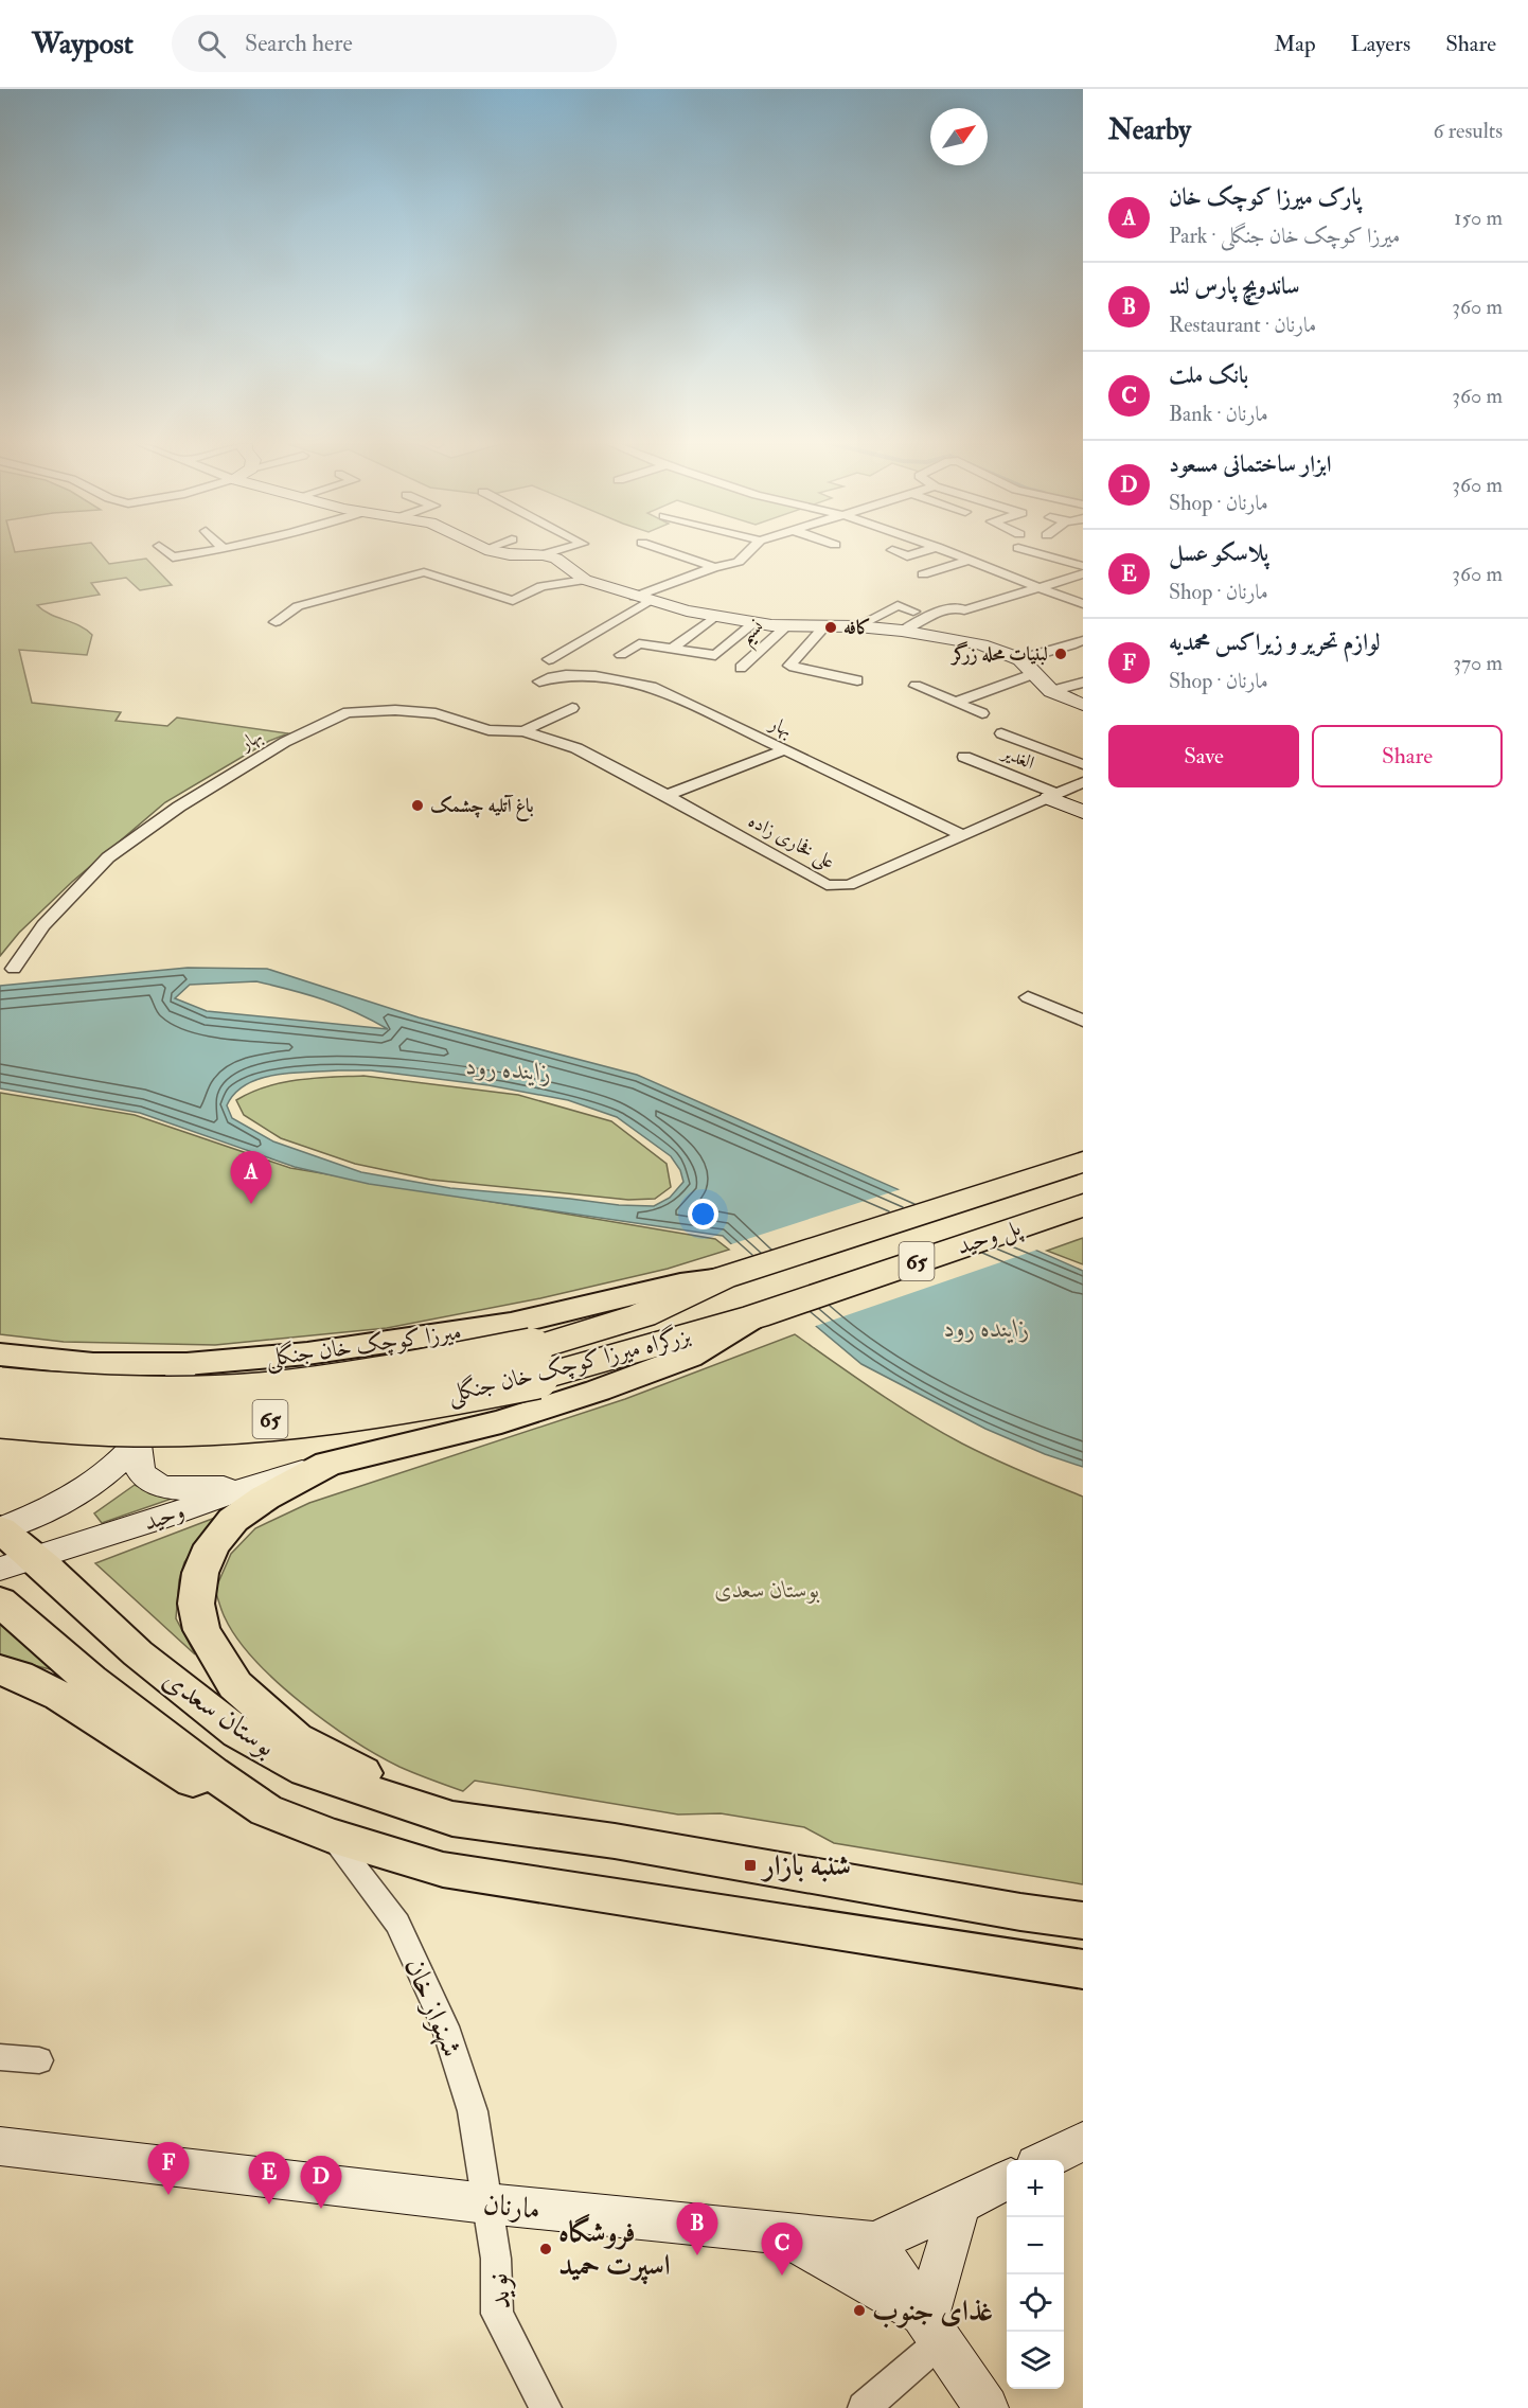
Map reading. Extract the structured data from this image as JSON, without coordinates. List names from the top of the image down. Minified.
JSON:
{"streets":{"highway":["پل وحید","65","بزرگراه میرزا کوچک خان جنگلی"],"main road":["میرزا کوچک خان جنگلی","بوستان سعدی"],"street":["نسیم","بهار","الغدیر","علی فخاری زاده","وحید","شهنواز خان","مارنان","نوید"]},"crossings":[["بهار","علی فخاری زاده"],["الغدیر","علی فخاری زاده"],["پل وحید","میرزا کوچک خان جنگلی"],["پل وحید","بزرگراه میرزا کوچک خان جنگلی"],["میرزا کوچک خان جنگلی","بزرگراه میرزا کوچک خان جنگلی"],["وحید","بوستان سعدی"],["بوستان سعدی","شهنواز خان"],["شهنواز خان","مارنان"],["شهنواز خان","نوید"],["مارنان","نوید"]],"water":["زاینده رود"],"parks":["بوستان سعدی"],"places":{"other":["کافه","لبنیات محله زرگر","باغ آتلیه چشمک","فروشگاه اسپرت حمید","غذای جنوب"],"transit":["شنبه بازار"]},"north":"top right","page":{"header":"Waypost","search":"Search here","nav":["Map","Layers","Share"],"heading":["Nearby","6 results"],"list":[{"mark":"A","name":"پارک میرزا کوچک خان","note":"Park · میرزا کوچک خان جنگلی","value":"150 m"},{"mark":"B","name":"ساندویچ پارس لند","note":"Restaurant · مارنان","value":"360 m"},{"mark":"C","name":"بانک ملت","note":"Bank · مارنان","value":"360 m"},{"mark":"D","name":"ابزار ساختمانی مسعود","note":"Shop · مارنان","value":"360 m"},{"mark":"E","name":"پلاسکو عسل","note":"Shop · مارنان","value":"360 m"},{"mark":"F","name":"لوازم تحریر و زیراکس محمدیه","note":"Shop · مارنان","value":"370 m"}],"buttons":["Save","Share"],"pins":["A","F","E","D","B","C"],"map_buttons":["+","−"]}}
